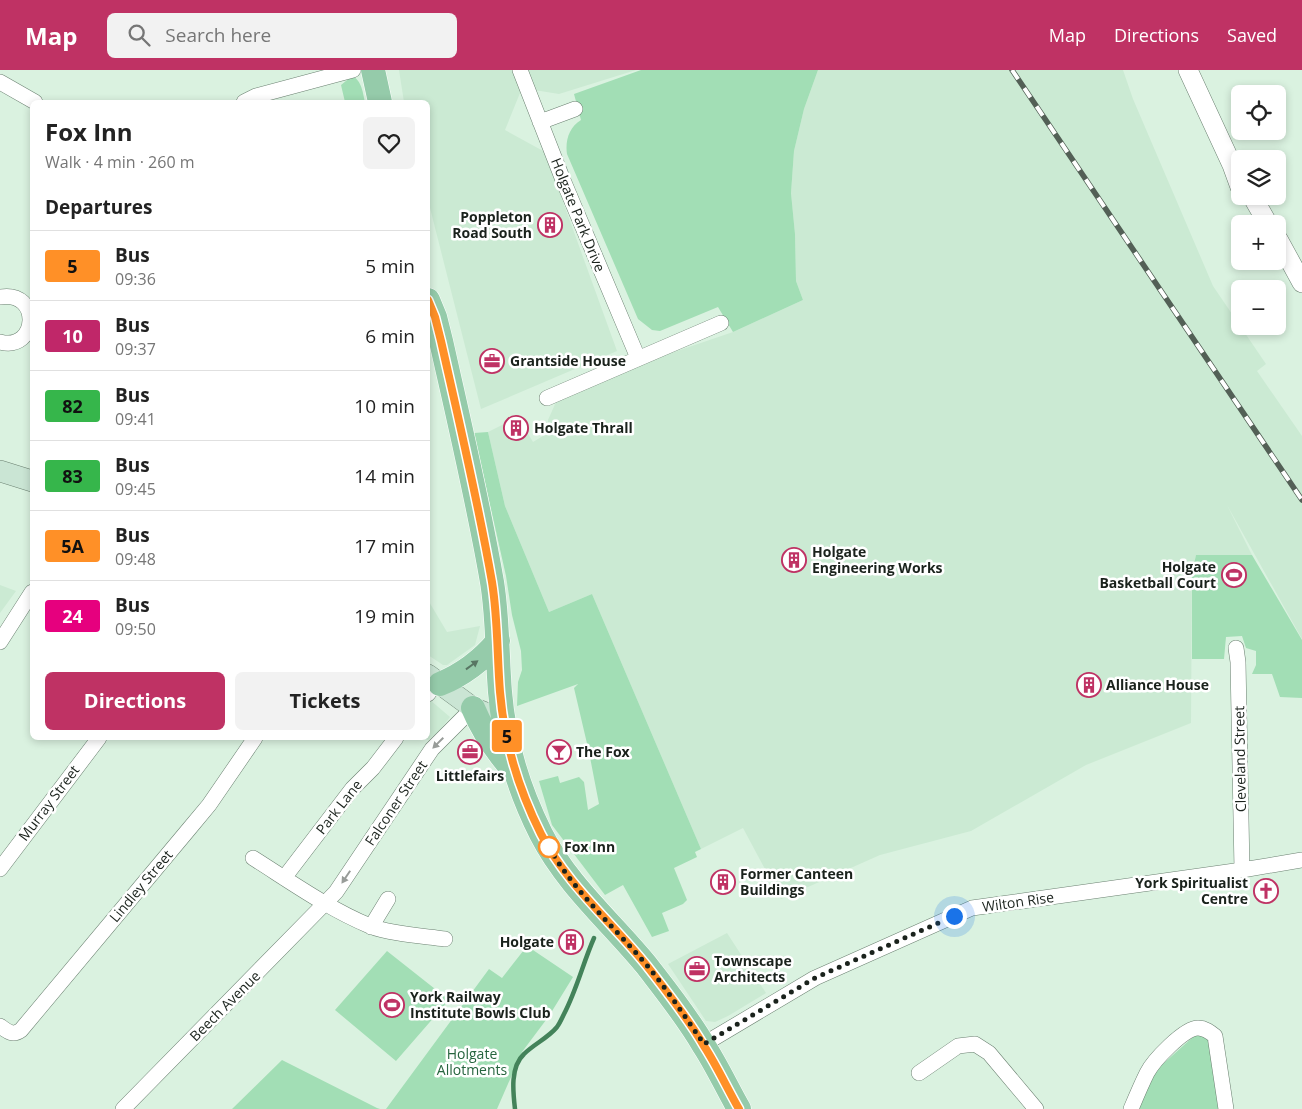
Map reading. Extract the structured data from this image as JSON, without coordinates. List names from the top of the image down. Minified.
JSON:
{"streets":{"street":["Holgate Park Drive","Cleveland Street","Murray Street","Falconer Street","Park Lane","Lindley Street","Wilton Rise","Beech Avenue"]},"crossings":[["Cleveland Street","Wilton Rise"],["Falconer Street","Beech Avenue"]],"one_way":["Falconer Street"],"parks":["Holgate Allotments"],"places":{"building":["Poppleton Road South","Holgate Thrall","Holgate Engineering Works","Alliance House","Former Canteen Buildings","Holgate"],"office":["Grantside House","Littlefairs","Townscape Architects"],"sports":["Holgate Basketball Court","York Railway Institute Bowls Club"],"bar":["The Fox"],"other":["Fox Inn"],"church":["York Spiritualist Centre"]},"lines":["bus line 5"],"page":{"header":"Map","search":"Search here","nav":["Map","Directions","Saved"],"on_map":"5","map_buttons":["+","−"],"heading":[["Fox Inn","Walk · 4 min · 260 m"],"Departures"],"list":[{"mark":"5","name":"Bus","note":"09:36","value":"5 min"},{"mark":"10","name":"Bus","note":"09:37","value":"6 min"},{"mark":"82","name":"Bus","note":"09:41","value":"10 min"},{"mark":"83","name":"Bus","note":"09:45","value":"14 min"},{"mark":"5A","name":"Bus","note":"09:48","value":"17 min"},{"mark":"24","name":"Bus","note":"09:50","value":"19 min"}],"buttons":["Directions","Tickets"]}}
